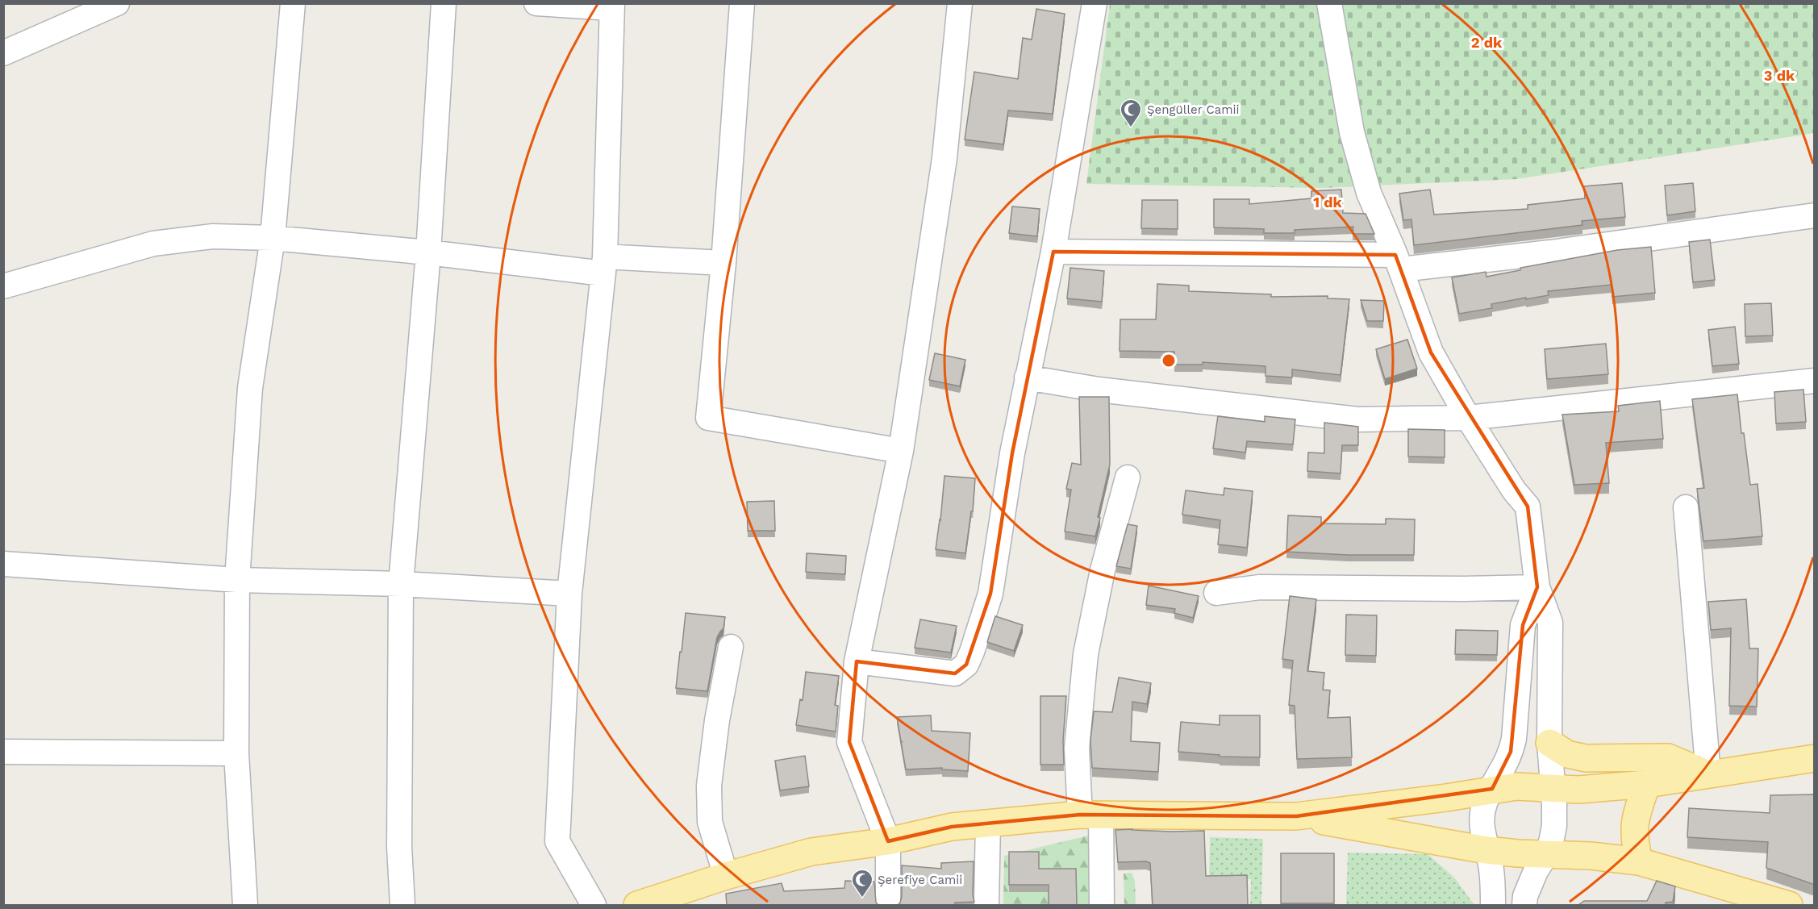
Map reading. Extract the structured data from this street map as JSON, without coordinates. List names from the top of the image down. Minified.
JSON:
{"places":{"mosque":["Şengüller Camii","Şerefiye Camii"]},"rings":["2 dk","3 dk","1 dk"]}
